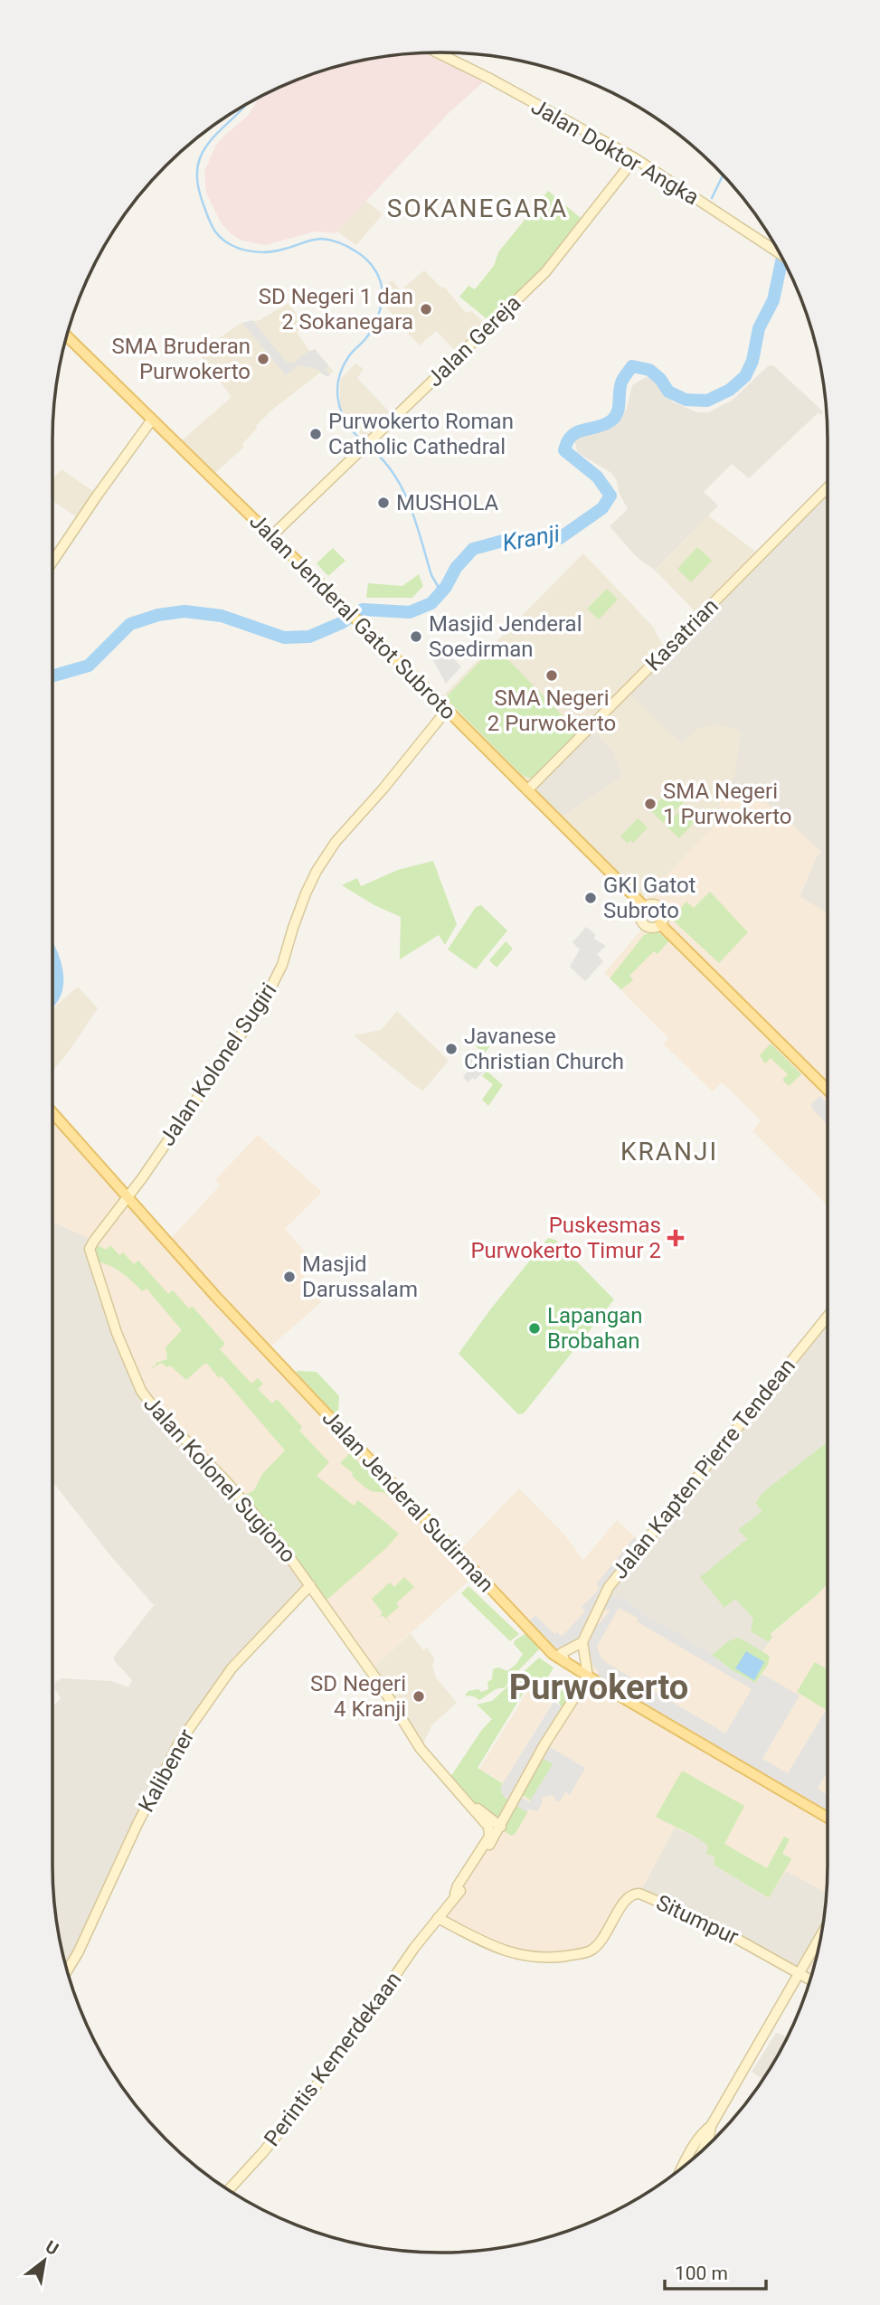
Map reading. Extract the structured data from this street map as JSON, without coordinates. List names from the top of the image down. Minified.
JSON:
{"streets":{"main road":["Jalan Jenderal Gatot Subroto","Jalan Jenderal Sudirman"],"street":["Jalan Doktor Angka","Jalan Gereja","Kasatrian","Jalan Kolonel Sugiri","Jalan Kapten Pierre Tendean","Jalan Kolonel Sugiono","Kalibener","Situmpur","Perintis Kemerdekaan"]},"crossings":[["Jalan Doktor Angka","Jalan Gereja"],["Jalan Gereja","Jalan Jenderal Gatot Subroto"],["Jalan Jenderal Gatot Subroto","Kasatrian"],["Jalan Jenderal Gatot Subroto","Jalan Kolonel Sugiri"],["Jalan Kolonel Sugiri","Jalan Kolonel Sugiono"],["Jalan Kolonel Sugiri","Jalan Jenderal Sudirman"],["Jalan Kapten Pierre Tendean","Jalan Jenderal Sudirman"],["Jalan Kolonel Sugiono","Jalan Jenderal Sudirman"],["Jalan Kolonel Sugiono","Kalibener"],["Jalan Kolonel Sugiono","Perintis Kemerdekaan"],["Situmpur","Perintis Kemerdekaan"]],"districts":["SOKANEGARA","KRANJI","Purwokerto"],"water":["Kranji"],"places":{"other":["SD Negeri 1 dan 2 Sokanegara","SMA Bruderan Purwokerto","Purwokerto Roman Catholic Cathedral","MUSHOLA","Masjid Jenderal Soedirman","SMA Negeri 2 Purwokerto","SMA Negeri 1 Purwokerto","GKI Gatot Subroto","Javanese Christian Church","Masjid Darussalam","Lapangan Brobahan","SD Negeri 4 Kranji"],"health":["Puskesmas Purwokerto Timur 2"]},"scale_bar":"100 m","north":"top right"}
